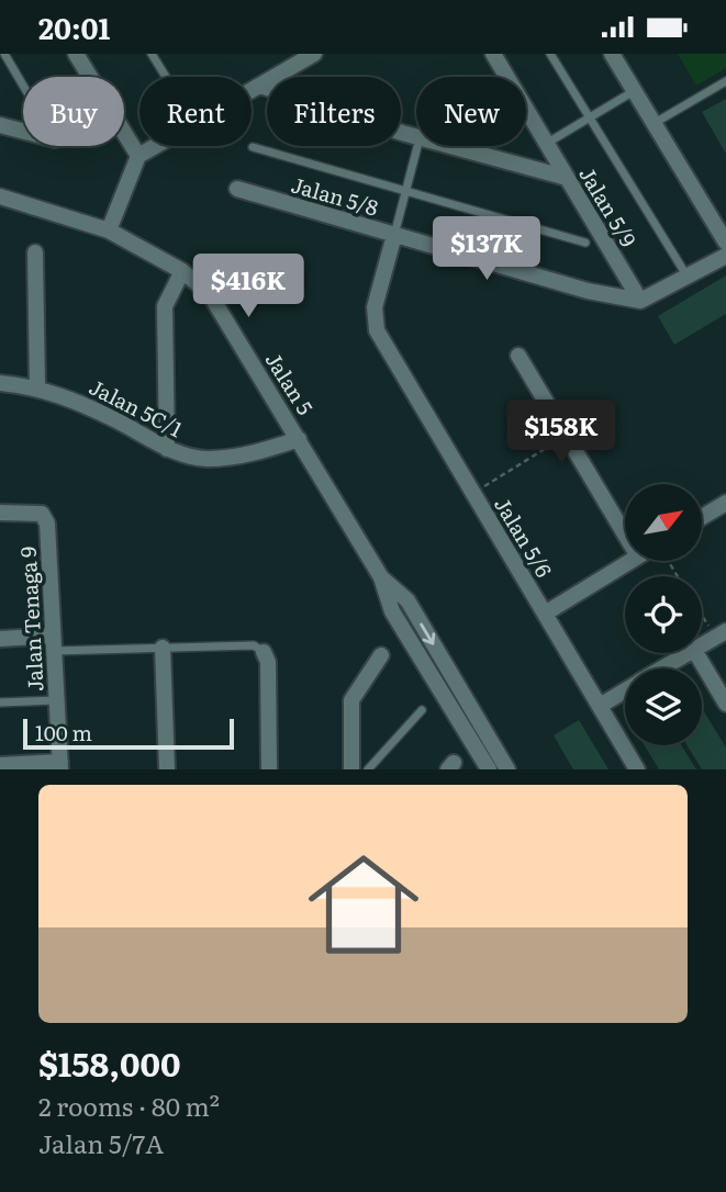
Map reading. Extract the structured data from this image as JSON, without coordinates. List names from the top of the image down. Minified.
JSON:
{"streets":{"street":["Jalan 5/8","Jalan 5/9","Jalan 5","Jalan 5C/1","Jalan 5/6","Jalan Tenaga 9"]},"crossings":[["Jalan 5/8","Jalan 5/9"],["Jalan 5/8","Jalan 5/6"],["Jalan 5","Jalan 5C/1"]],"scale_bar":"100 m","north":"top right","page":{"status":"20:01","chip":["Buy","Rent","Filters","New"],"price":["$137K","$416K","$158K"],"scale":"100 m","list":[{"name":"$158,000","note":"2 rooms · 80 m² · Jalan 5/7A"}]}}
